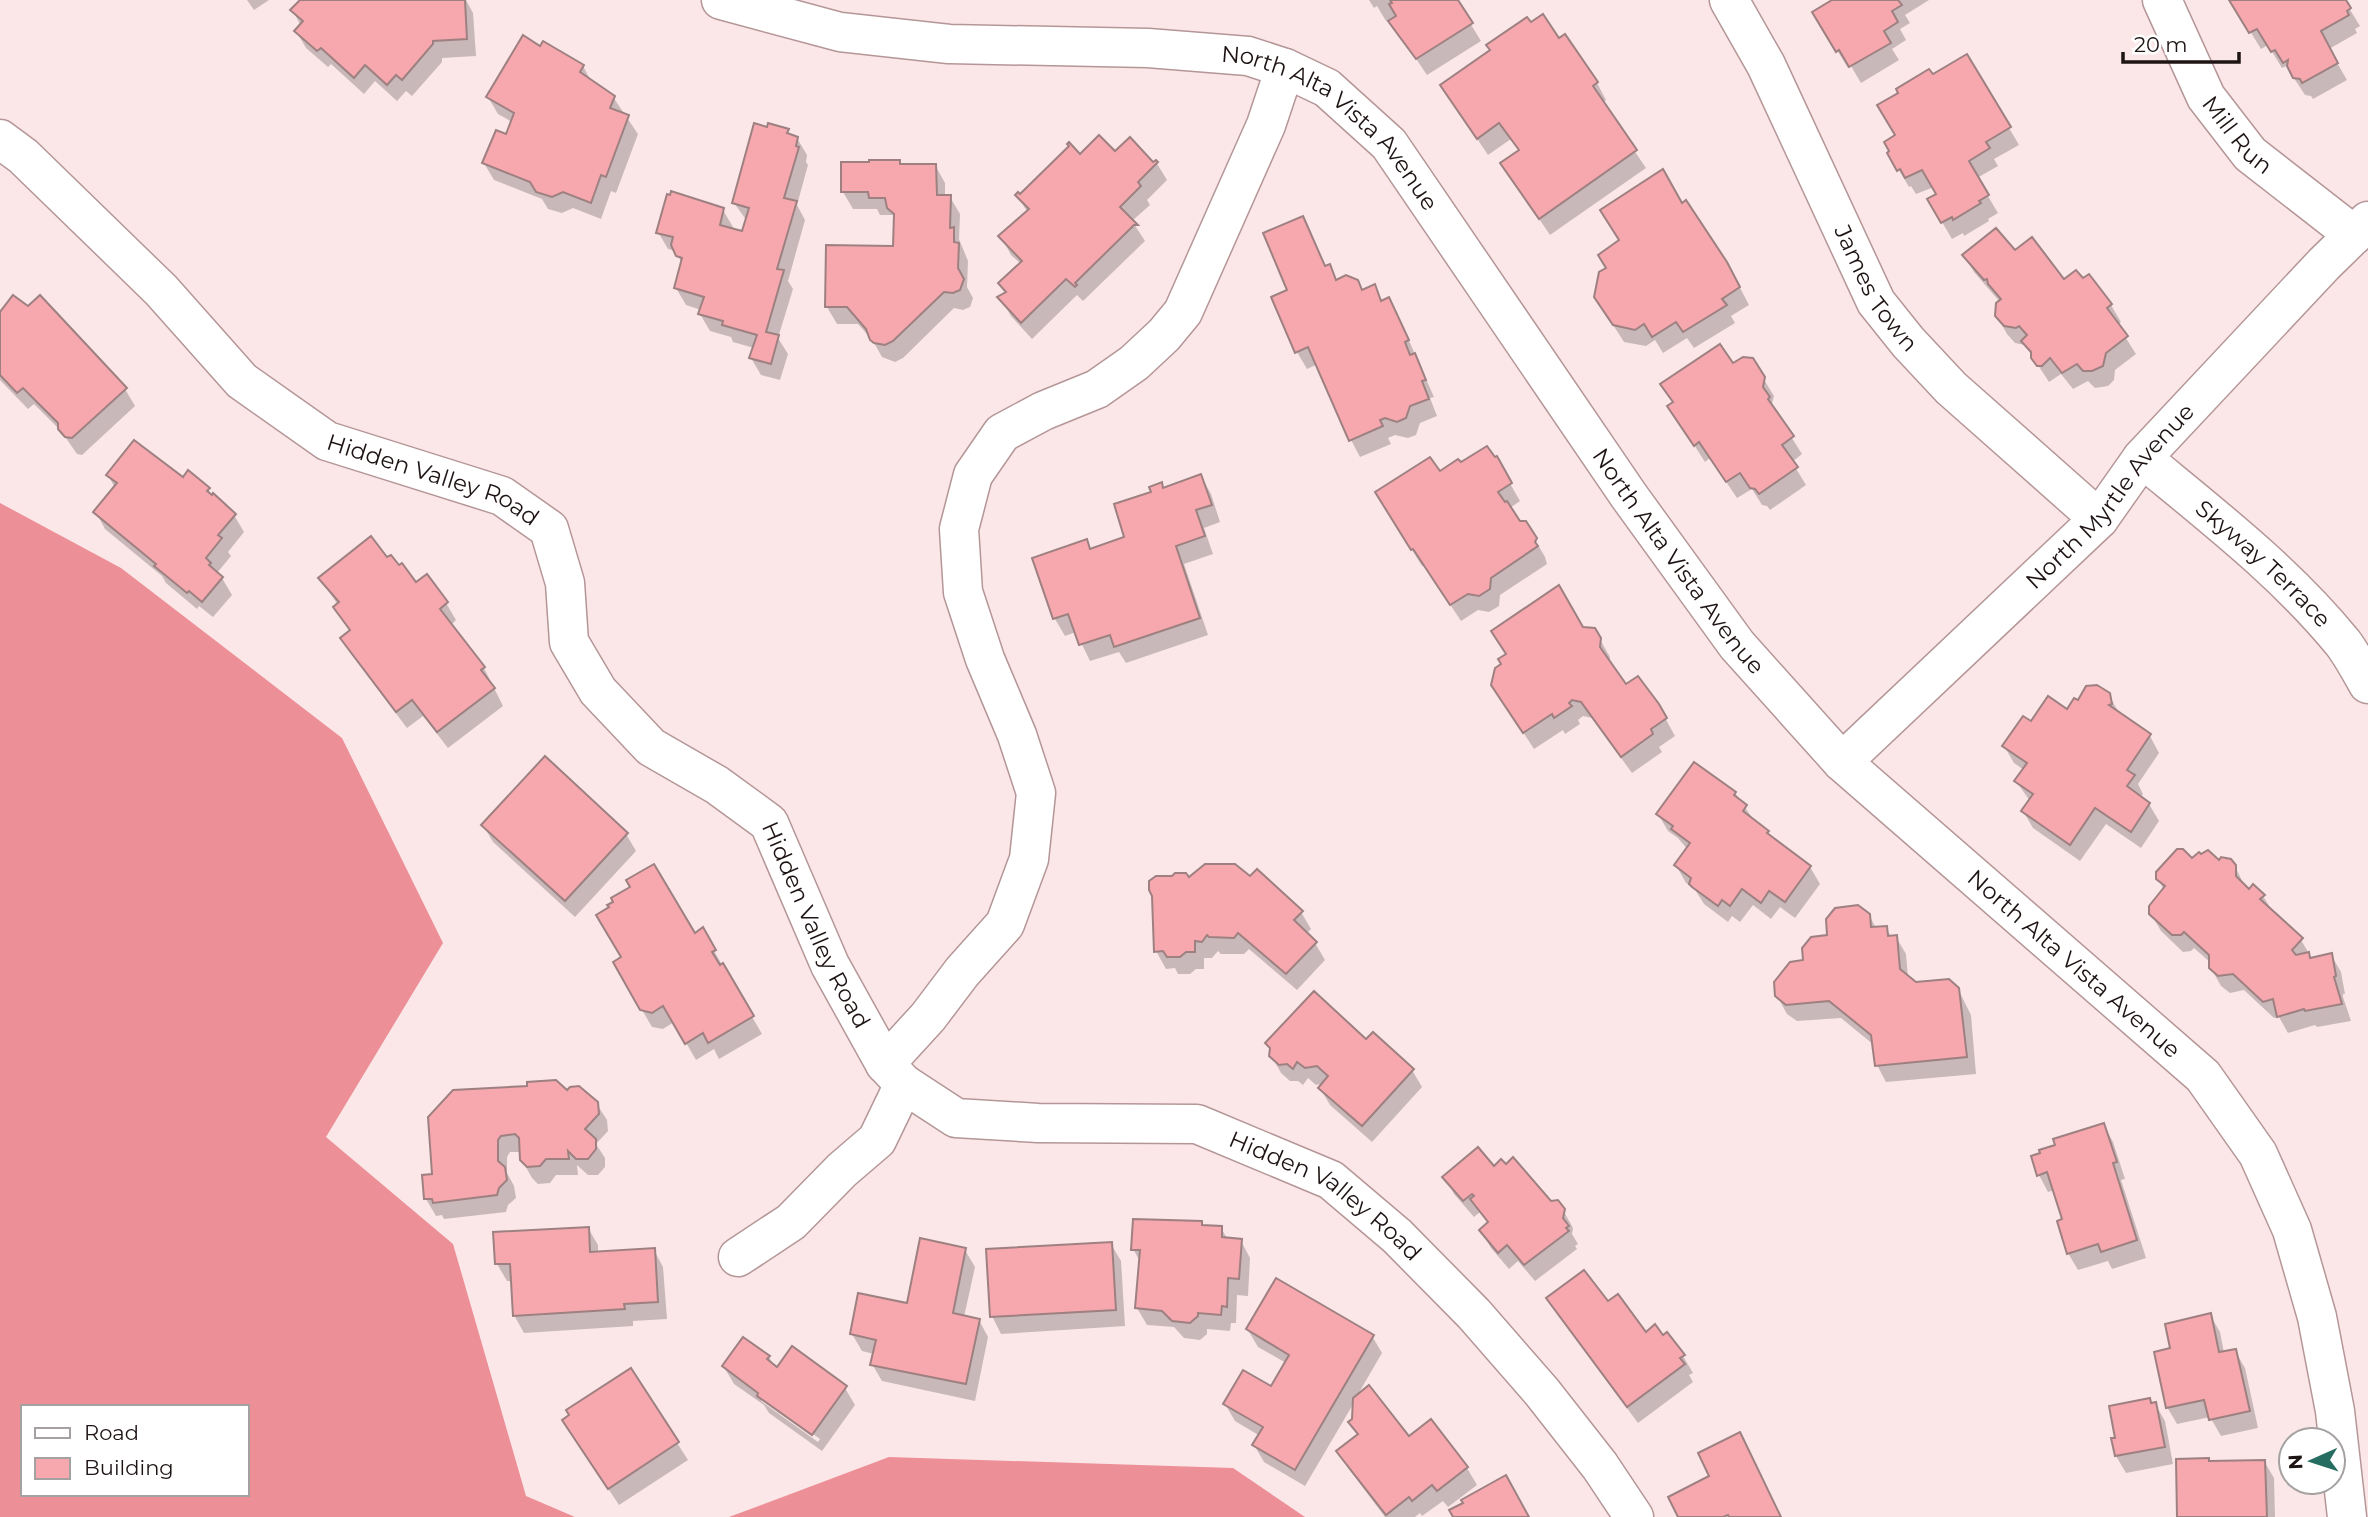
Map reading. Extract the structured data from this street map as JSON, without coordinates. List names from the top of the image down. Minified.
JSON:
{"streets":{"street":["Mill Run","North Alta Vista Avenue","James Town","Hidden Valley Road","North Myrtle Avenue","Skyway Terrace"]},"crossings":[["Mill Run","North Myrtle Avenue"],["North Alta Vista Avenue","North Myrtle Avenue"],["James Town","North Myrtle Avenue"],["North Myrtle Avenue","Skyway Terrace"]],"legend":["Road","Building"],"scale_bar":"20 m","north":"left"}
